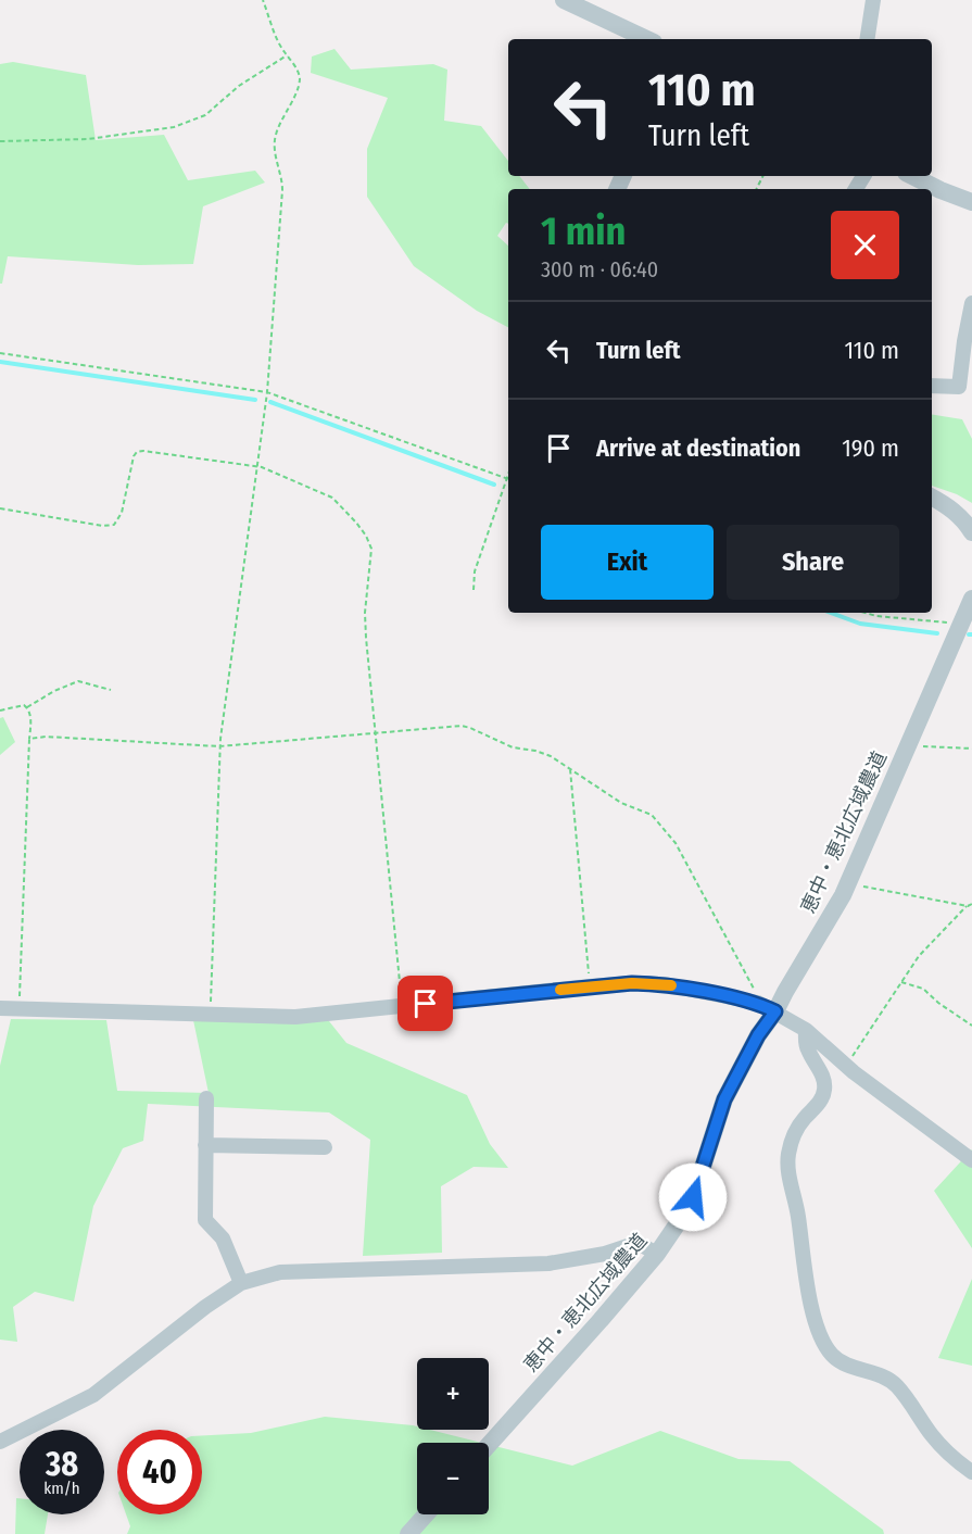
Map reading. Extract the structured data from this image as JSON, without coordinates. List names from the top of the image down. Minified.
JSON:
{"streets":{"street":["恵中・恵北広域農道"]},"page":{"turn":["110 m","Turn left"],"heading":["1 min","300 m · 06:40"],"list":[{"name":"Turn left","value":"110 m"},{"name":"Arrive at destination","value":"190 m"}],"buttons":["Exit","Share"],"map_buttons":["+","−"],"speed":"38 km/h","limit":"40"}}
